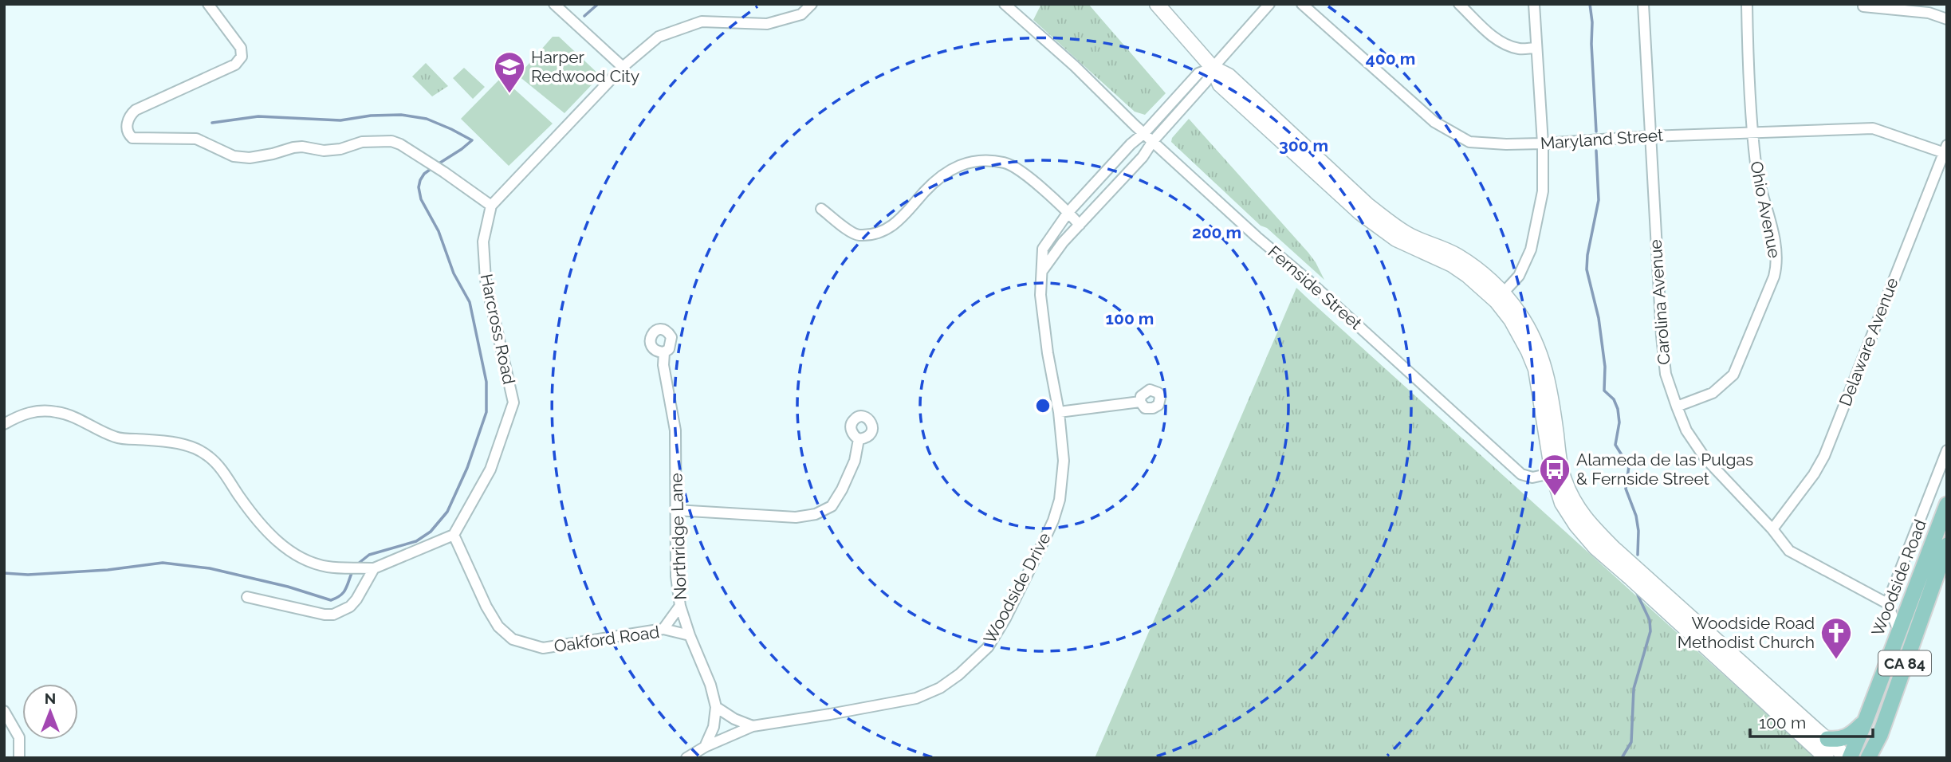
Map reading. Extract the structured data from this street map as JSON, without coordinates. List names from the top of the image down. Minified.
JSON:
{"streets":{"main road":["Woodside Road","CA 84"],"street":["Maryland Street","Ohio Avenue","Fernside Street","Carolina Avenue","Harcross Road","Delaware Avenue","Northridge Lane","Woodside Drive","Oakford Road"]},"crossings":[["Maryland Street","Ohio Avenue"],["Maryland Street","Carolina Avenue"],["Maryland Street","Delaware Avenue"],["Ohio Avenue","Carolina Avenue"],["Fernside Street","Woodside Drive"],["Carolina Avenue","Delaware Avenue"],["Carolina Avenue","Woodside Road"],["Harcross Road","Oakford Road"],["Northridge Lane","Woodside Drive"],["Northridge Lane","Oakford Road"]],"places":{"school or university":["Harper Redwood City"],"bus stop":["Alameda de las Pulgas & Fernside Street"],"church":["Woodside Road Methodist Church"]},"scale_bar":"100 m","north":"top","rings":["400 m","300 m","200 m","100 m"]}
